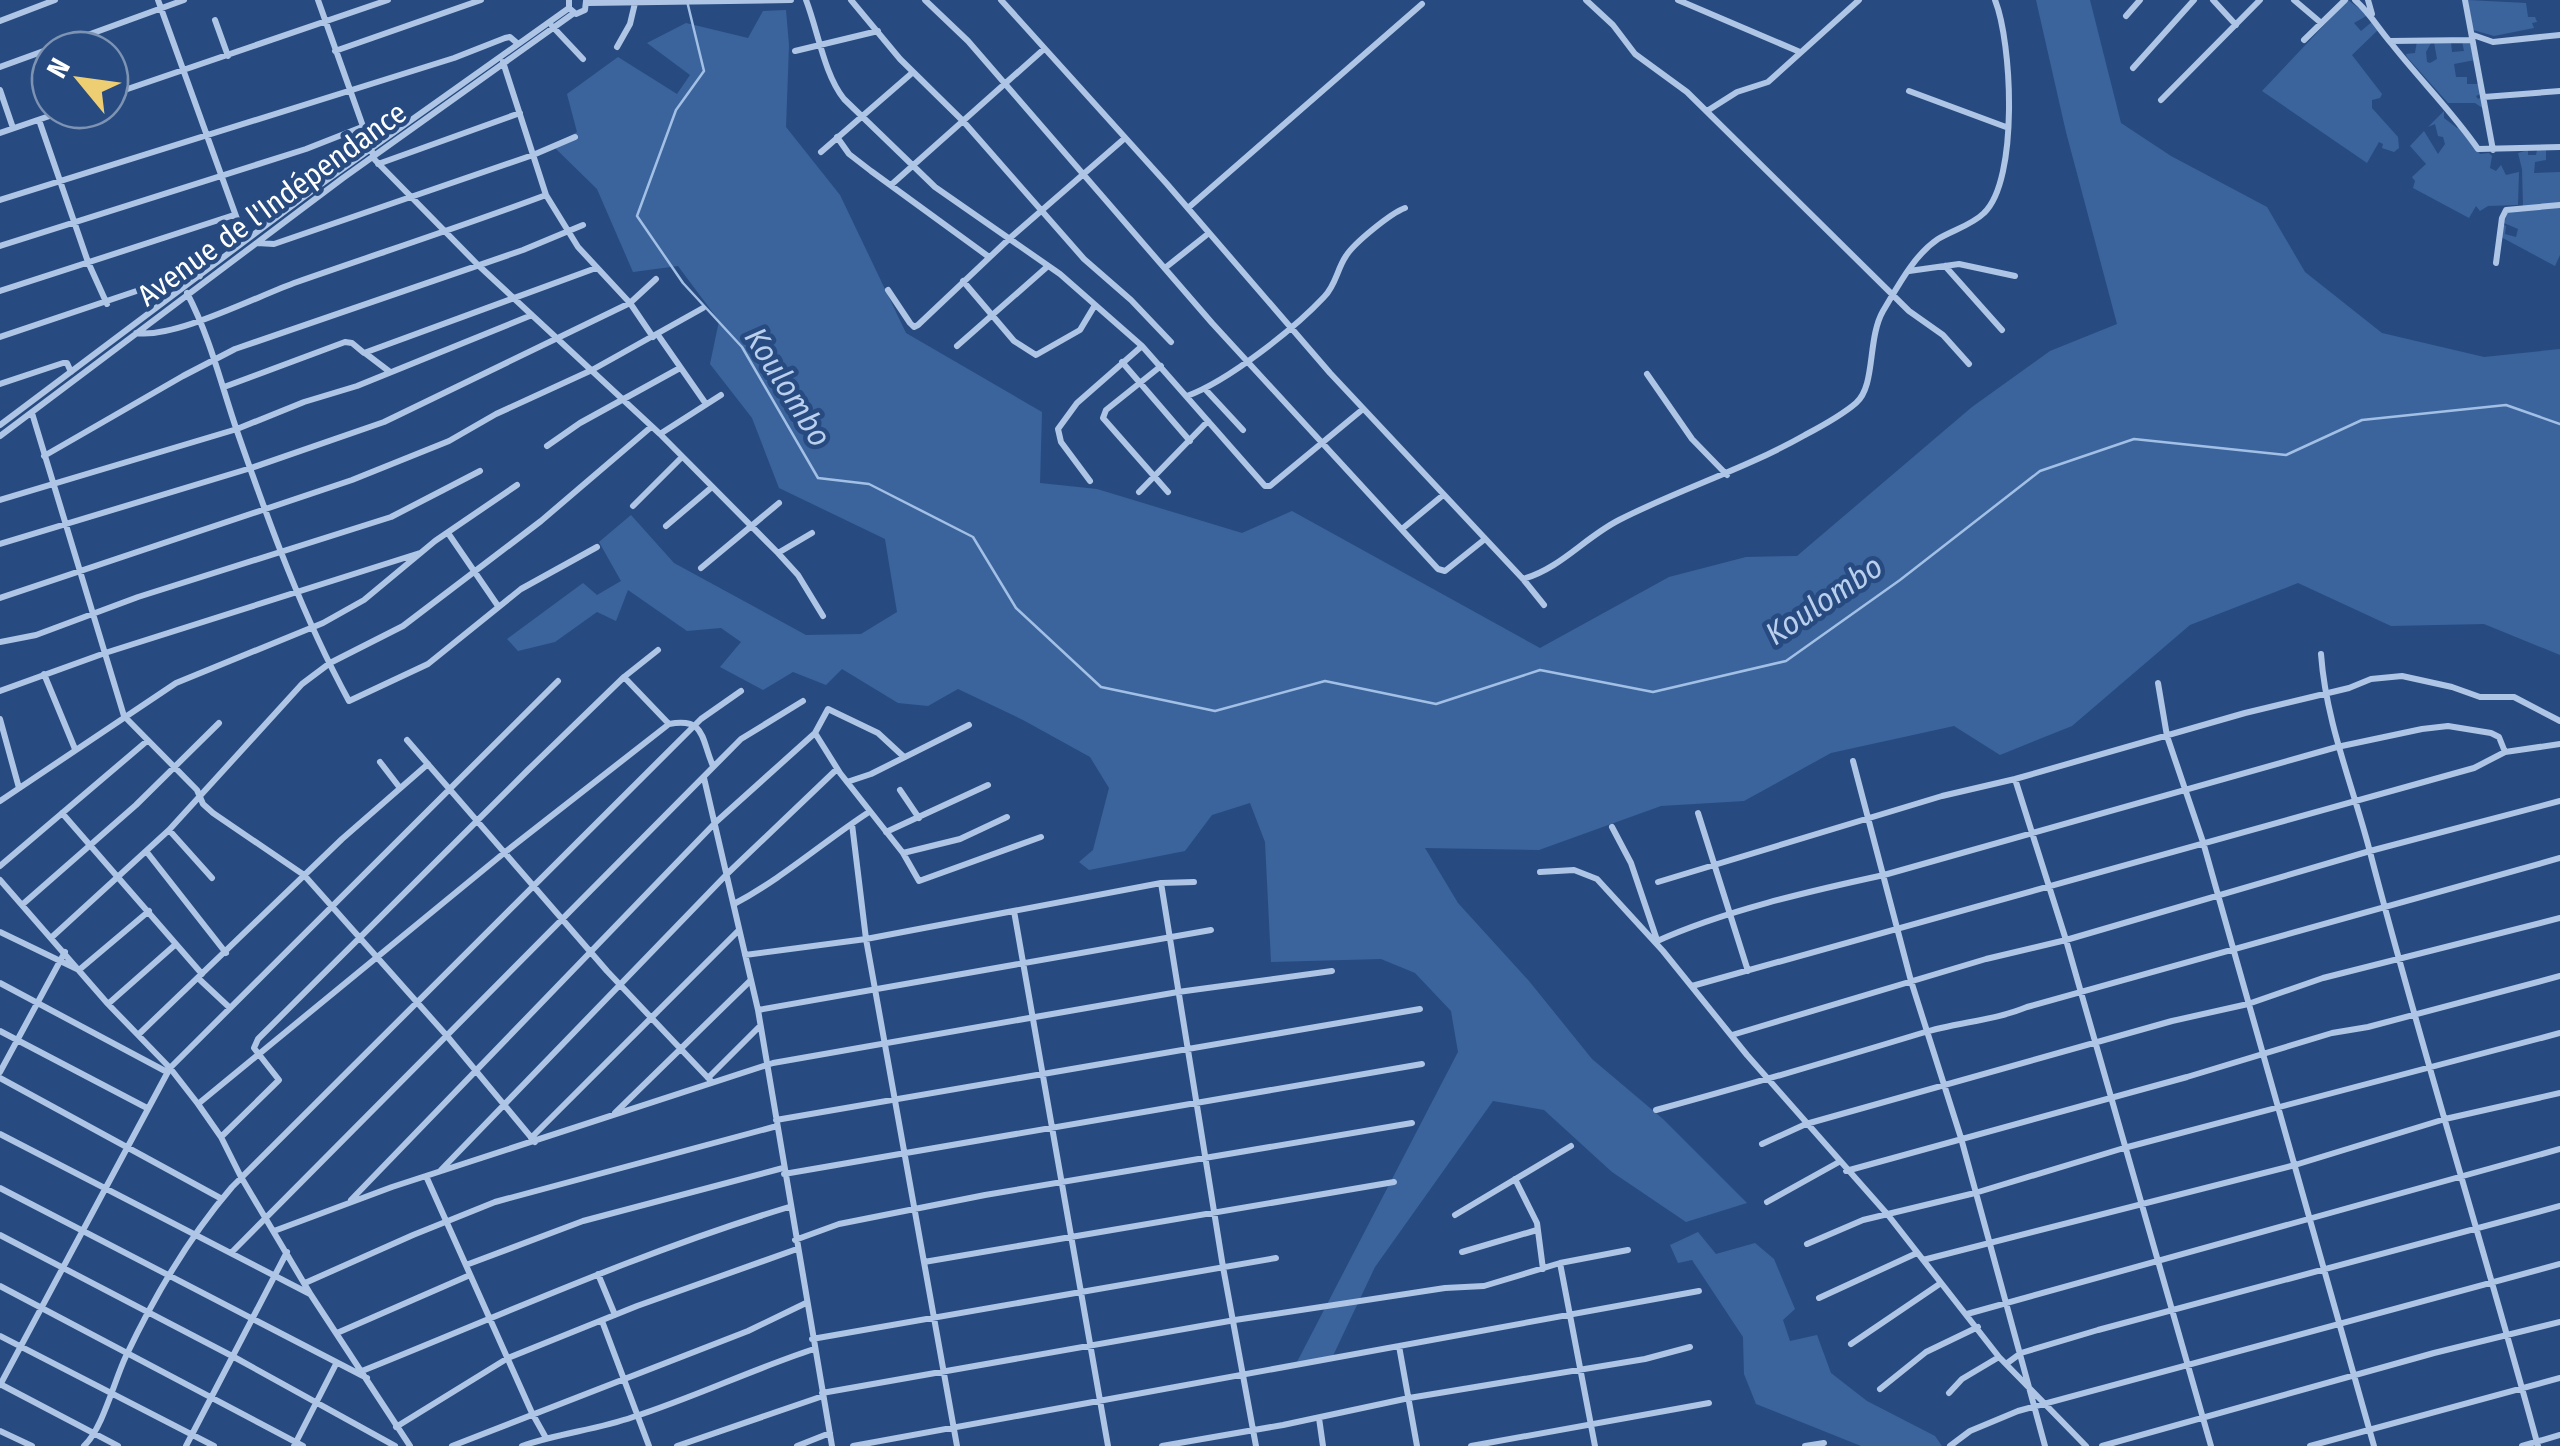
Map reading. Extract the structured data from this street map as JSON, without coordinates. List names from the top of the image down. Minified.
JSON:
{"streets":{"street":["Avenue de l'Indépendance"]},"water":["Koulombo"],"north":"top left"}
